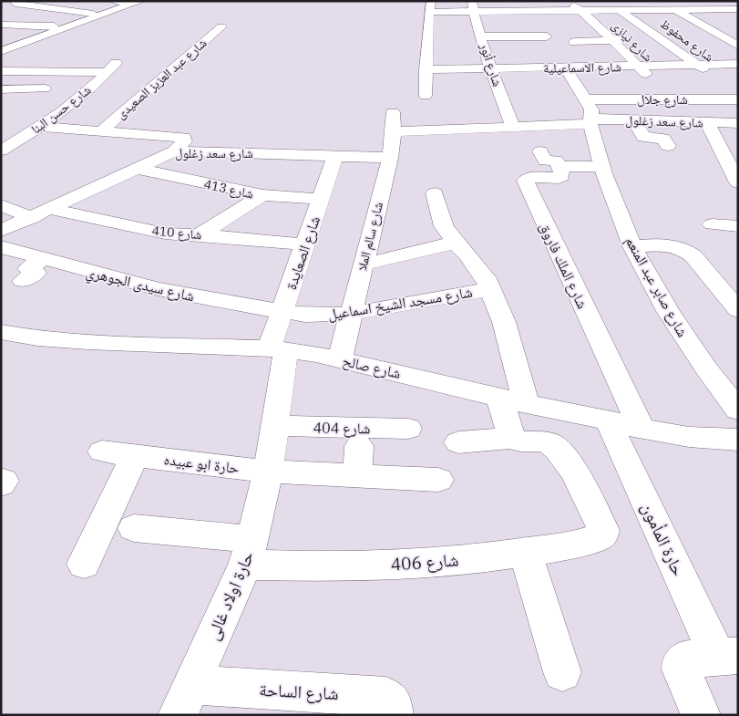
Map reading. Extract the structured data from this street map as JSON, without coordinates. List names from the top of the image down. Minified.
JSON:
{"streets":{"street":["شارع محفوظ","شارع نيازى","شارع أنور","شارع الاسماعيلية","شارع عبد العزيز الصعيدى","شارع جلال","شارع حسن البنا","شارع سعد زغلول","شارع 413","شارع 410","شارع سالم الملا","شارع الصعايدة","شارع الملك فاروق","شارع سيدى الجوهري","شارع صابر عبد المنعم","شارع مسجد الشيخ اسماعيل","شارع صالح","شارع 404","حارة ابو عبيده","حارة المأمون","شارع 406","حارة اولاد غالى","شارع الساحة"]},"crossings":[["شارع محفوظ","شارع الاسماعيلية"],["شارع نيازى","شارع الاسماعيلية"],["شارع نيازى","شارع جلال"],["شارع أنور","شارع الاسماعيلية"],["شارع أنور","شارع سعد زغلول"],["شارع جلال","شارع صابر عبد المنعم"],["شارع سعد زغلول","شارع 413"],["شارع سعد زغلول","شارع 410"],["شارع سعد زغلول","شارع سالم الملا"],["شارع سعد زغلول","شارع الصعايدة"],["شارع سعد زغلول","شارع صابر عبد المنعم"],["شارع 413","شارع الصعايدة"],["شارع 410","شارع الصعايدة"],["شارع سالم الملا","شارع مسجد الشيخ اسماعيل"],["شارع سالم الملا","شارع صالح"],["شارع الصعايدة","شارع سيدى الجوهري"],["شارع الصعايدة","شارع مسجد الشيخ اسماعيل"],["شارع الصعايدة","شارع صالح"],["شارع الصعايدة","حارة اولاد غالى"],["شارع الملك فاروق","شارع صابر عبد المنعم"],["شارع الملك فاروق","شارع صالح"],["شارع سيدى الجوهري","شارع مسجد الشيخ اسماعيل"],["شارع صالح","حارة المأمون"],["شارع صالح","حارة اولاد غالى"],["شارع 404","حارة اولاد غالى"],["حارة ابو عبيده","حارة اولاد غالى"],["شارع 406","حارة اولاد غالى"],["حارة اولاد غالى","شارع الساحة"]]}
